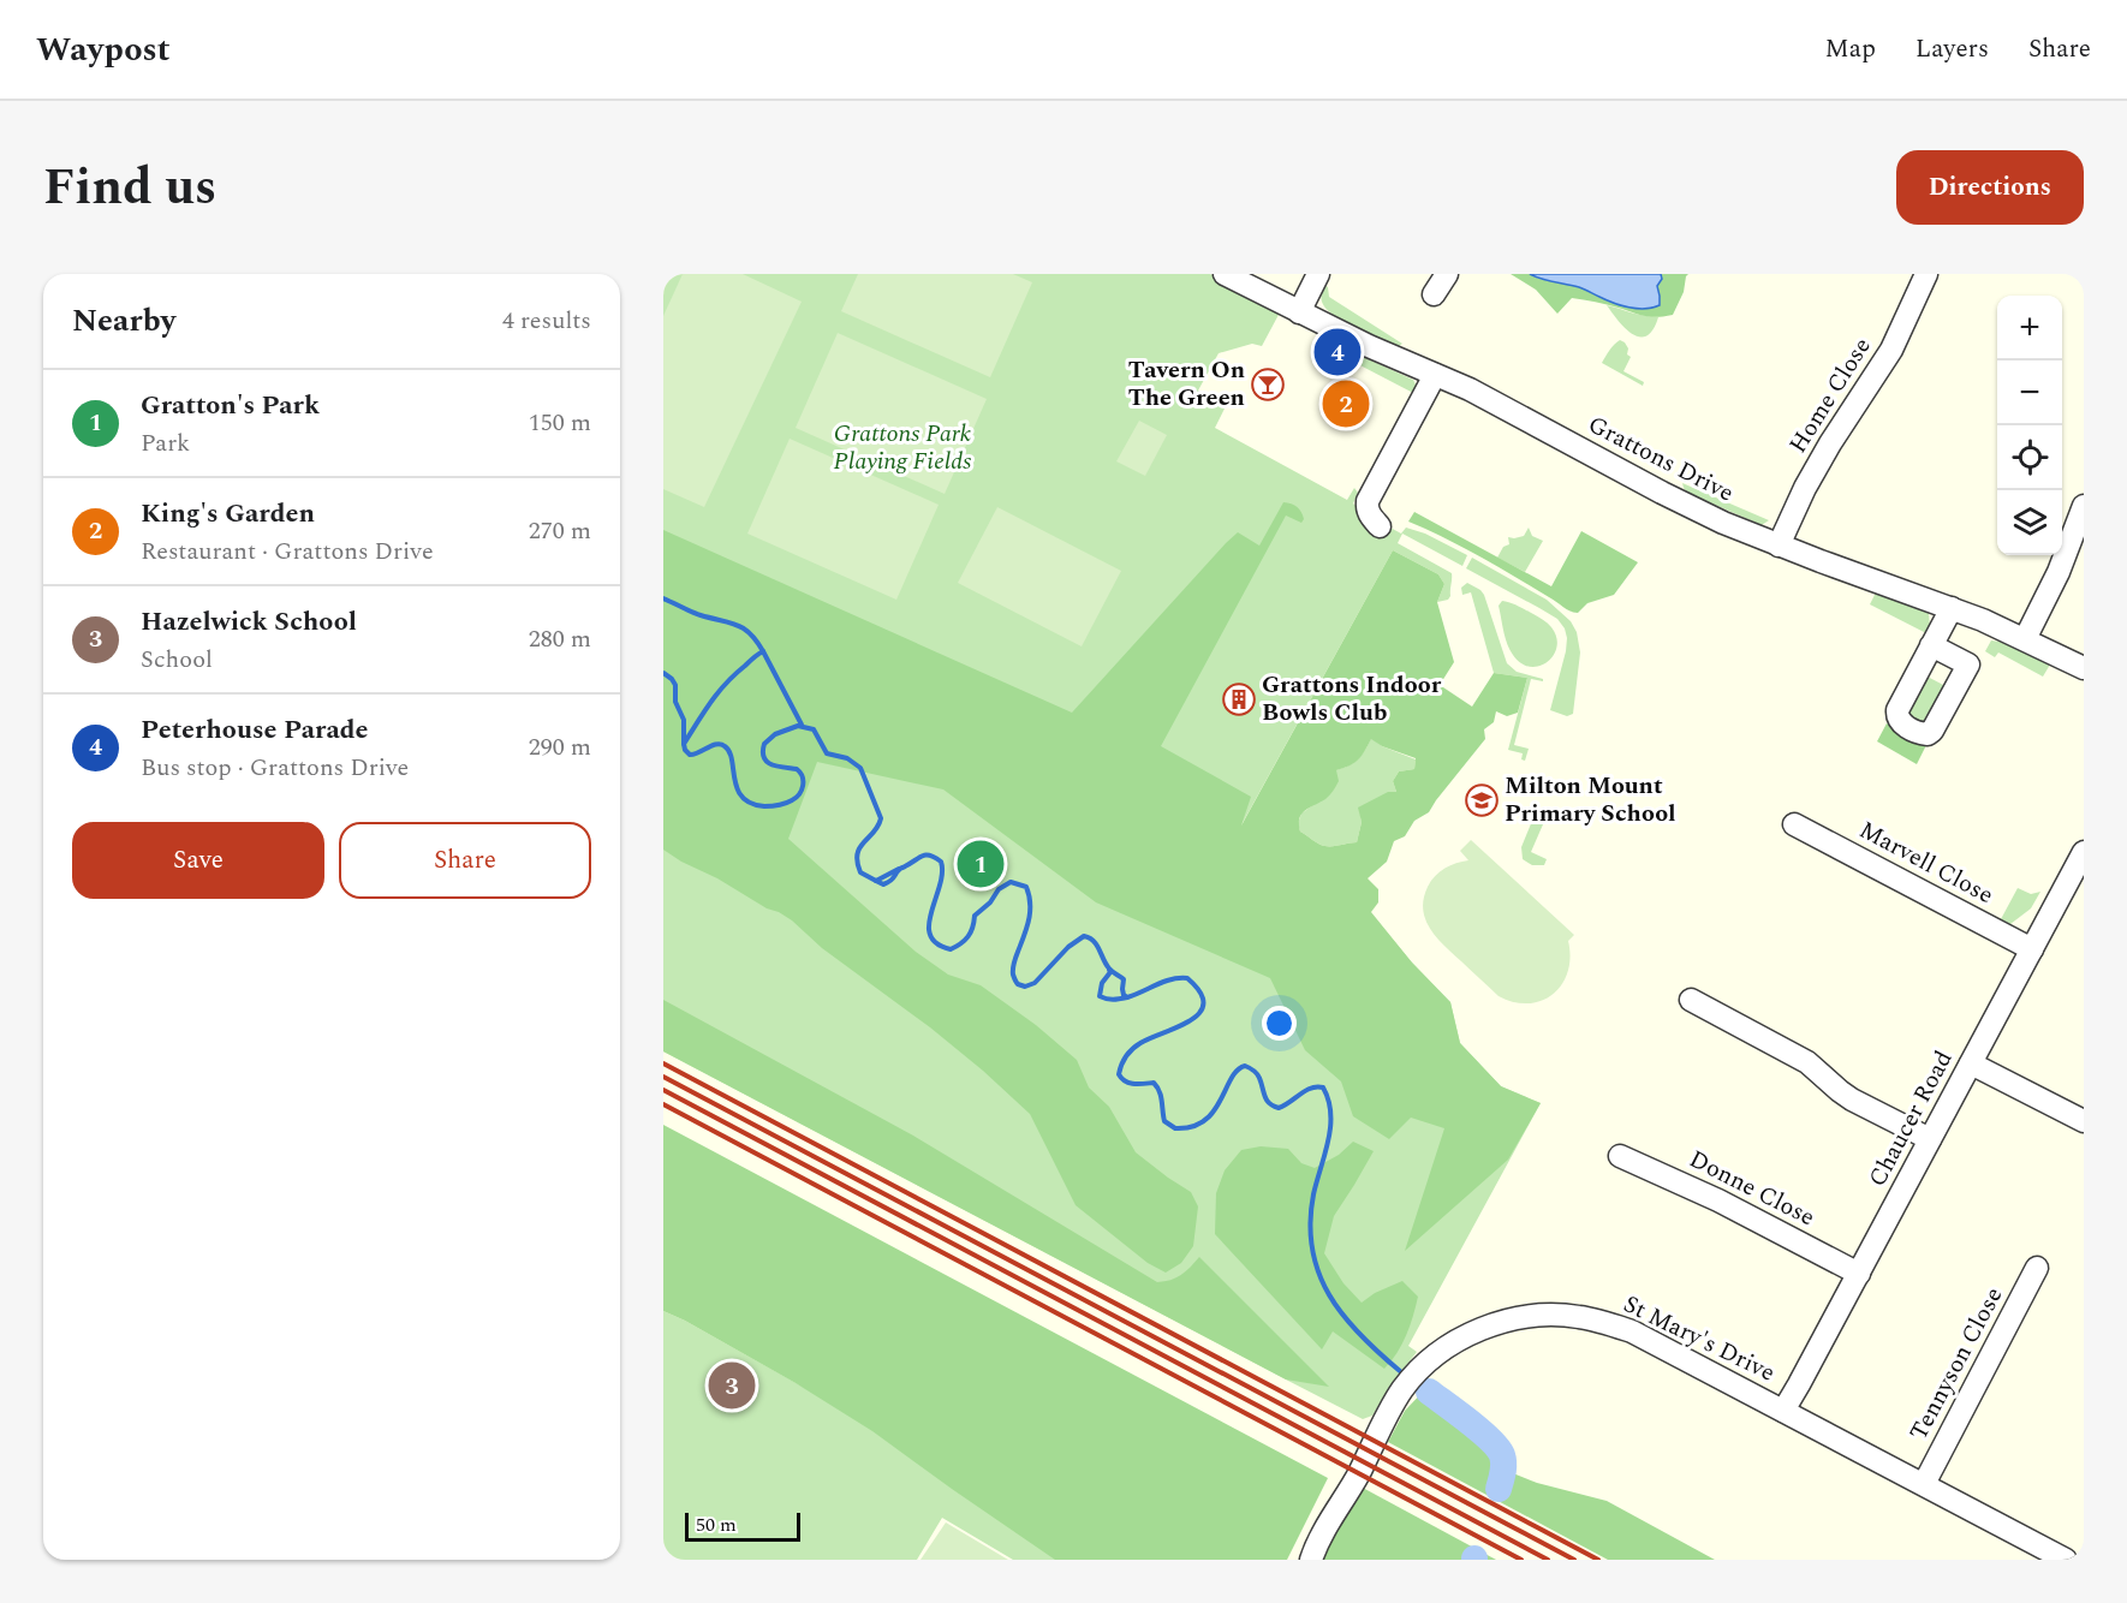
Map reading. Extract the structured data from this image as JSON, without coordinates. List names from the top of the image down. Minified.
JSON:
{"streets":{"street":["Home Close","Grattons Drive","Marvell Close","Chaucer Road","Donne Close","St Mary's Drive","Tennyson Close"]},"crossings":[["Home Close","Grattons Drive"],["Marvell Close","Chaucer Road"],["Chaucer Road","Donne Close"],["Chaucer Road","St Mary's Drive"],["St Mary's Drive","Tennyson Close"]],"parks":["Grattons Park Playing Fields"],"places":{"bar":["Tavern On The Green"],"building":["Grattons Indoor Bowls Club"],"school or university":["Milton Mount Primary School"]},"scale_bar":"50 m","page":{"header":"Waypost","nav":["Map","Layers","Share"],"title":"Find us","buttons":["Directions",["Save","Share"]],"heading":["Nearby","4 results"],"map_buttons":["+","−"],"pins":["4","2","1","3"],"list":[{"mark":"1","name":"Gratton's Park","note":"Park","value":"150 m"},{"mark":"2","name":"King's Garden","note":"Restaurant · Grattons Drive","value":"270 m"},{"mark":"3","name":"Hazelwick School","note":"School","value":"280 m"},{"mark":"4","name":"Peterhouse Parade","note":"Bus stop · Grattons Drive","value":"290 m"}],"scale":"50 m"}}
